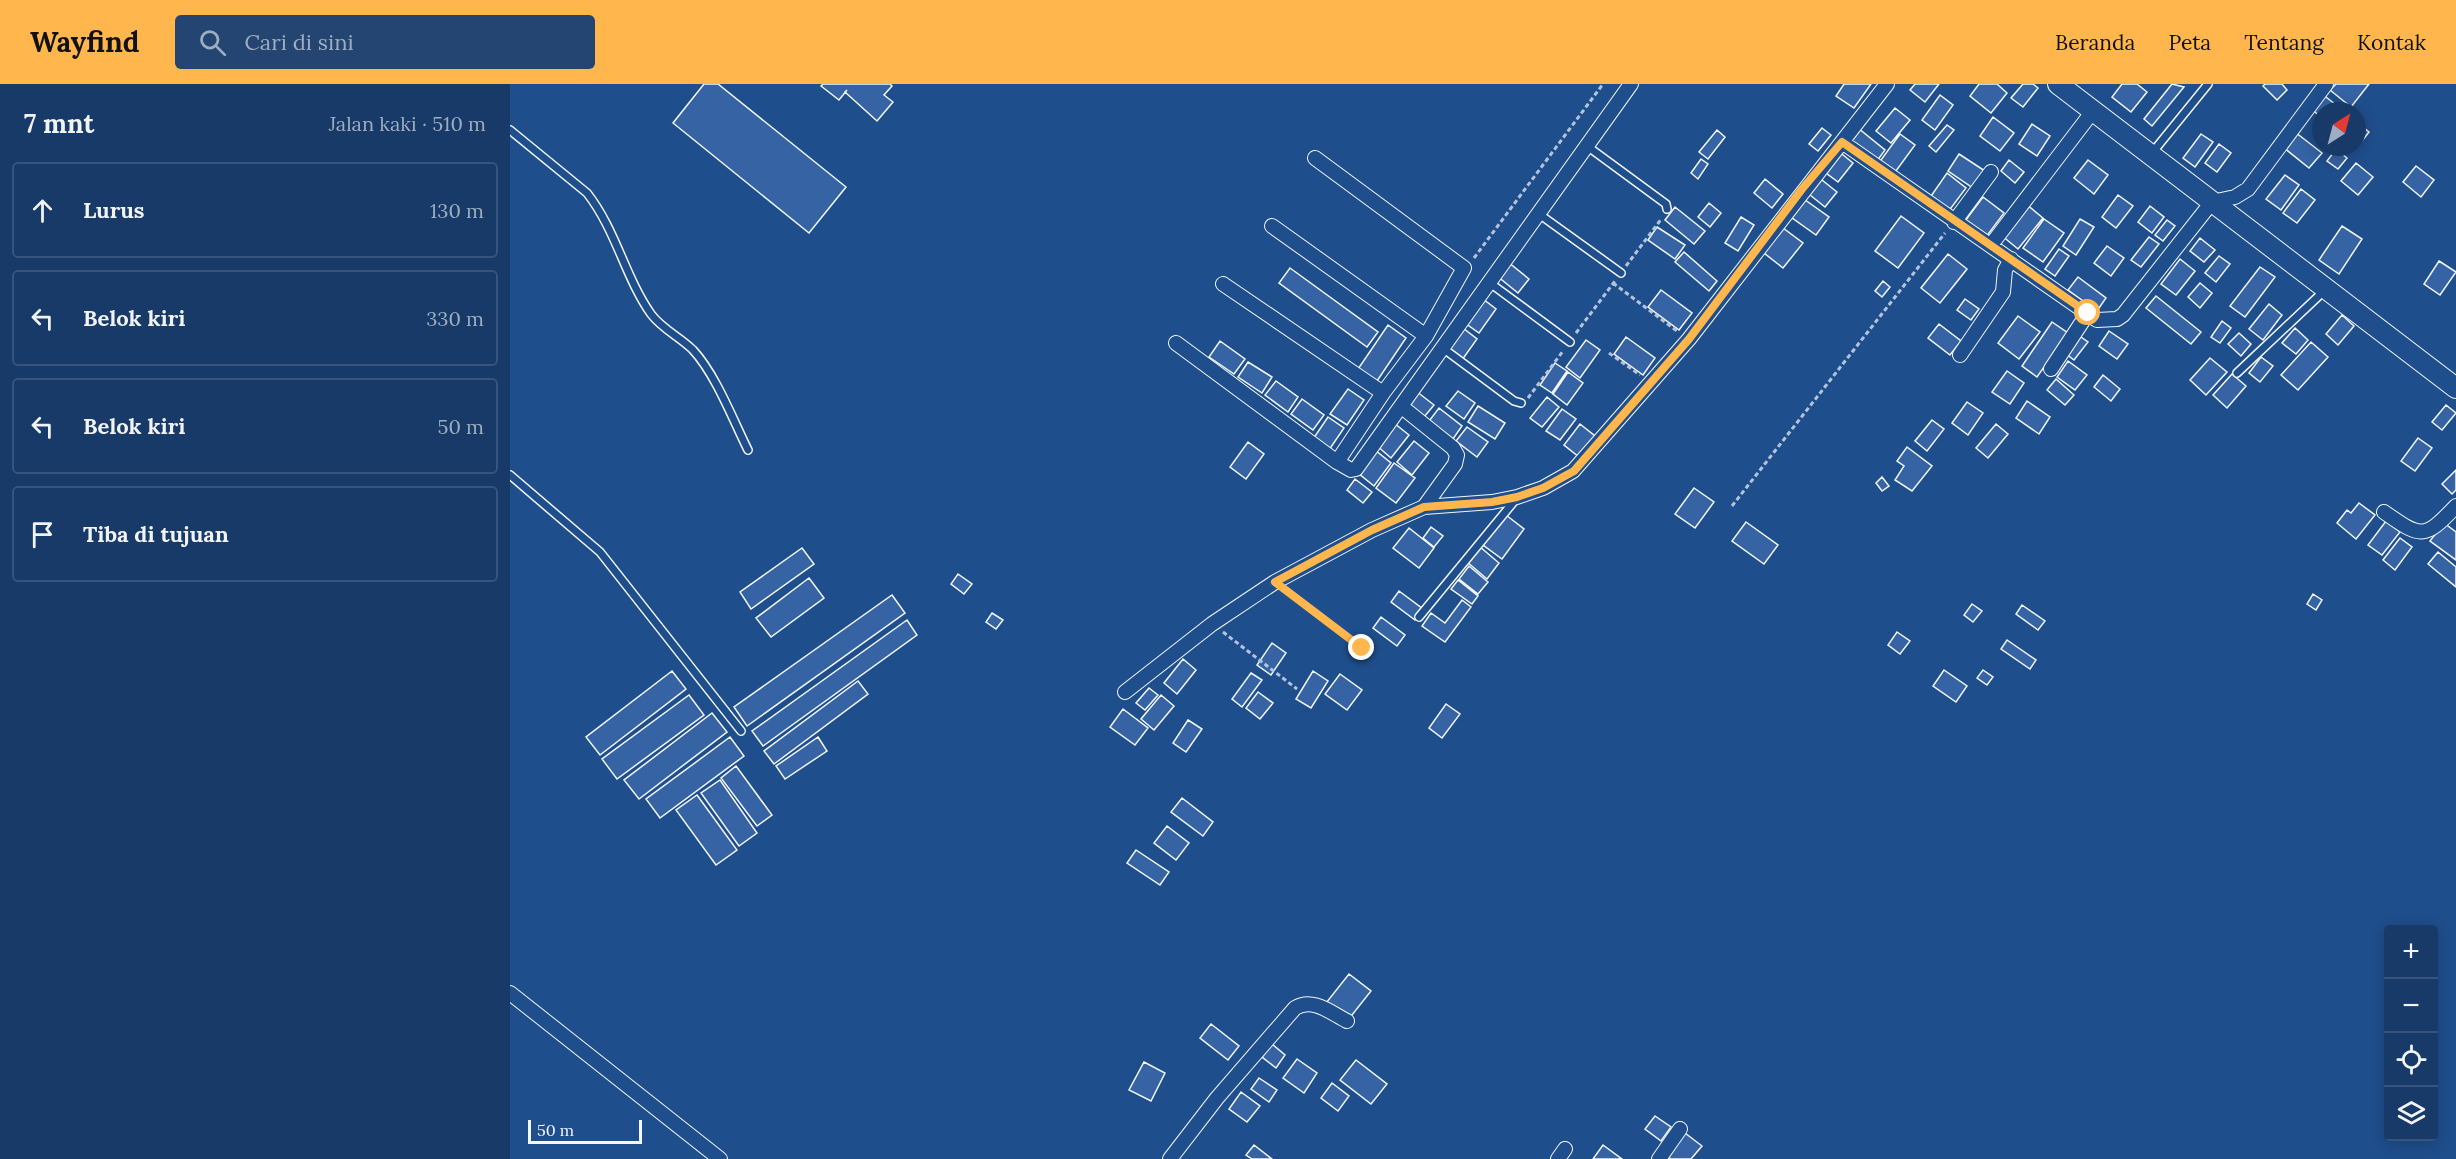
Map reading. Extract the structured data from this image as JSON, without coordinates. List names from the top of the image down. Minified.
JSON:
{"scale_bar":"50 m","north":"top right","page":{"header":"Wayfind","search":"Cari di sini","nav":["Beranda","Peta","Tentang","Kontak"],"heading":["7 mnt","Jalan kaki · 510 m"],"list":[["Lurus","130 m"],["Belok kiri","330 m"],["Belok kiri","50 m"],"Tiba di tujuan"],"map_buttons":["+","−"],"scale":"50 m"}}
